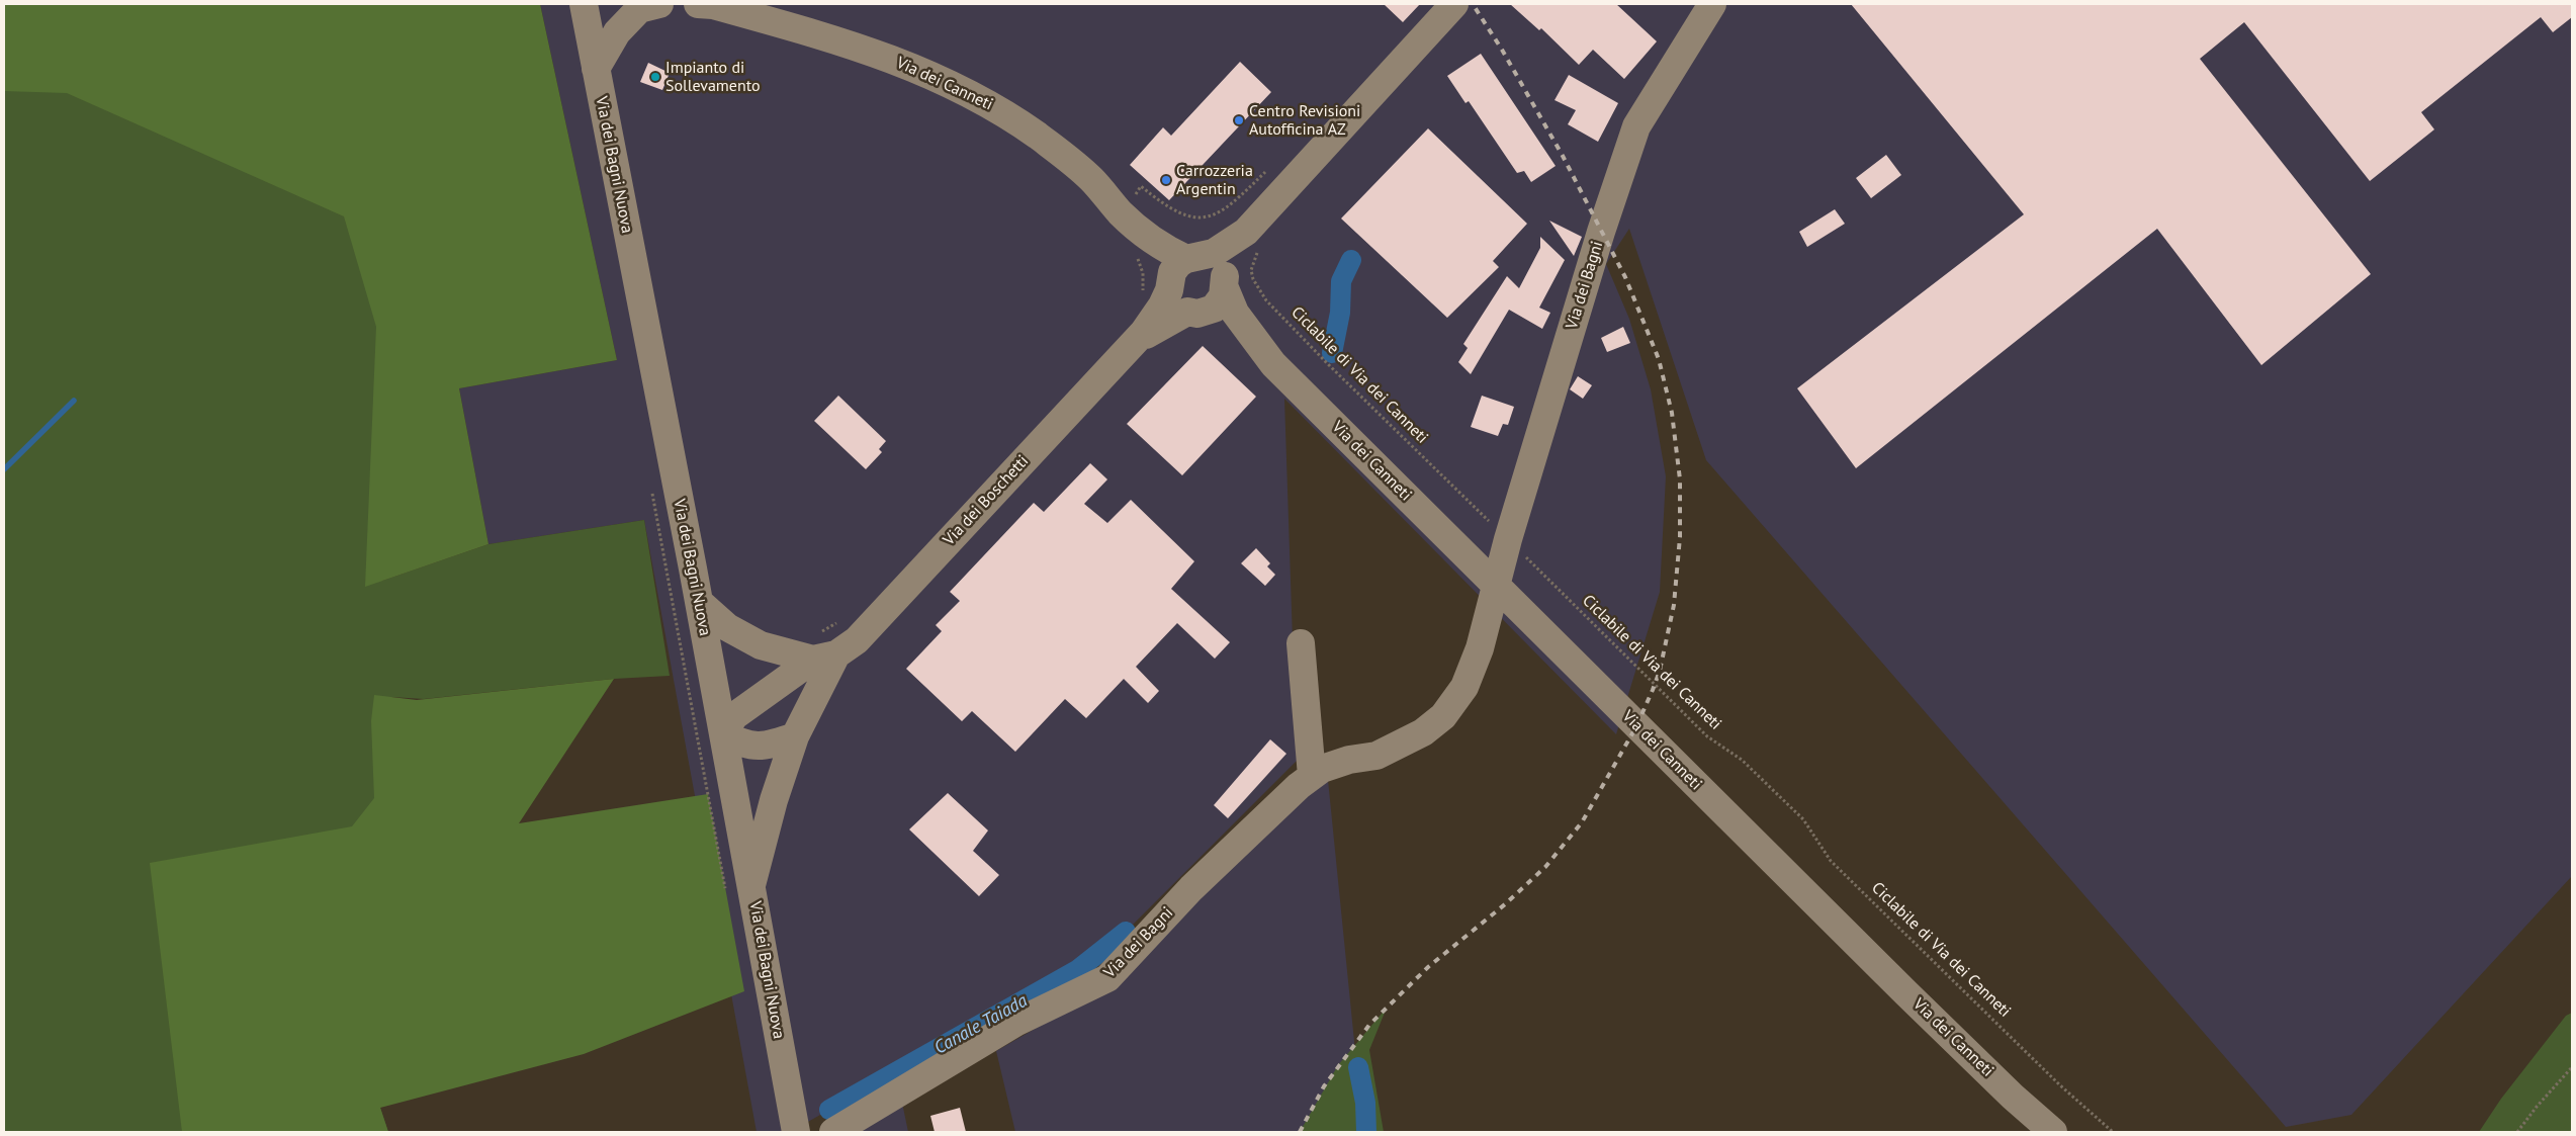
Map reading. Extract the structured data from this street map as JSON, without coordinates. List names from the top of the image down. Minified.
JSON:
{"streets":{"street":["Via dei Canneti","Via dei Bagni Nuova","Via dei Bagni","Via dei Boschetti"],"path":["Ciclabile di Via dei Canneti"]},"crossings":[["Via dei Canneti","Via dei Bagni"],["Via dei Canneti","Via dei Boschetti"],["Via dei Bagni Nuova","Via dei Boschetti"],["Via dei Bagni","Ciclabile di Via dei Canneti"],["Ciclabile di Via dei Canneti","Via dei Boschetti"]],"water":["Canale Taiada"],"places":["Impianto di Sollevamento","Centro Revisioni Autofficina AZ","Carrozzeria Argentin"]}
